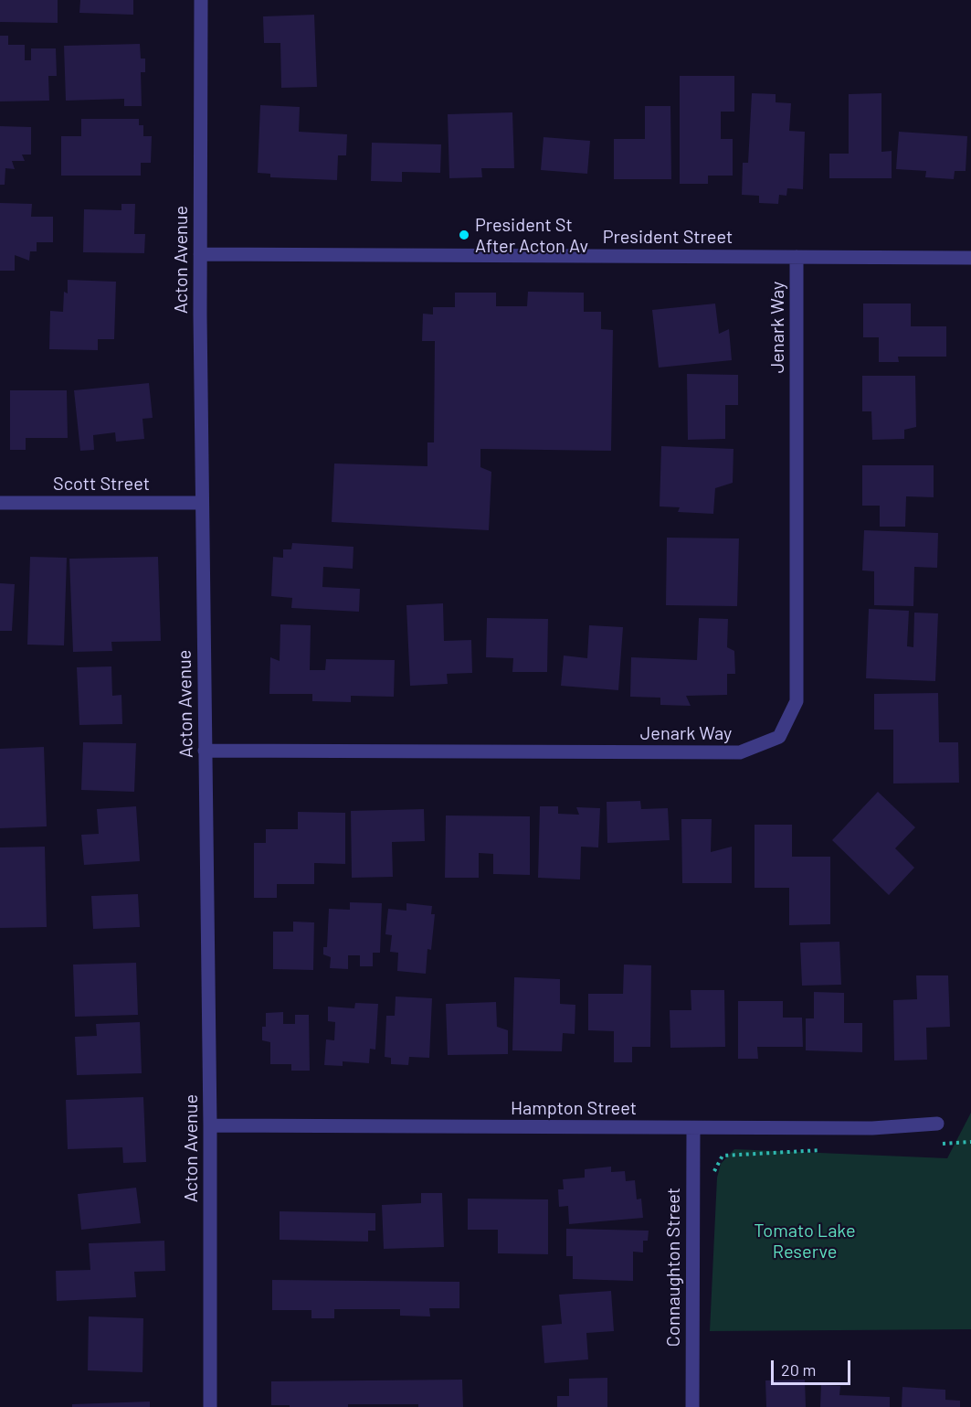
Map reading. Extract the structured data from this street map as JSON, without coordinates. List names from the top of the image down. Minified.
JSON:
{"streets":{"street":["President Street","Acton Avenue","Jenark Way","Scott Street","Hampton Street","Connaughton Street"]},"crossings":[["President Street","Acton Avenue"],["President Street","Jenark Way"],["Acton Avenue","Jenark Way"],["Acton Avenue","Scott Street"],["Acton Avenue","Hampton Street"],["Hampton Street","Connaughton Street"]],"parks":["Tomato Lake Reserve"],"places":["President St After Acton Av"],"scale_bar":"20 m"}
